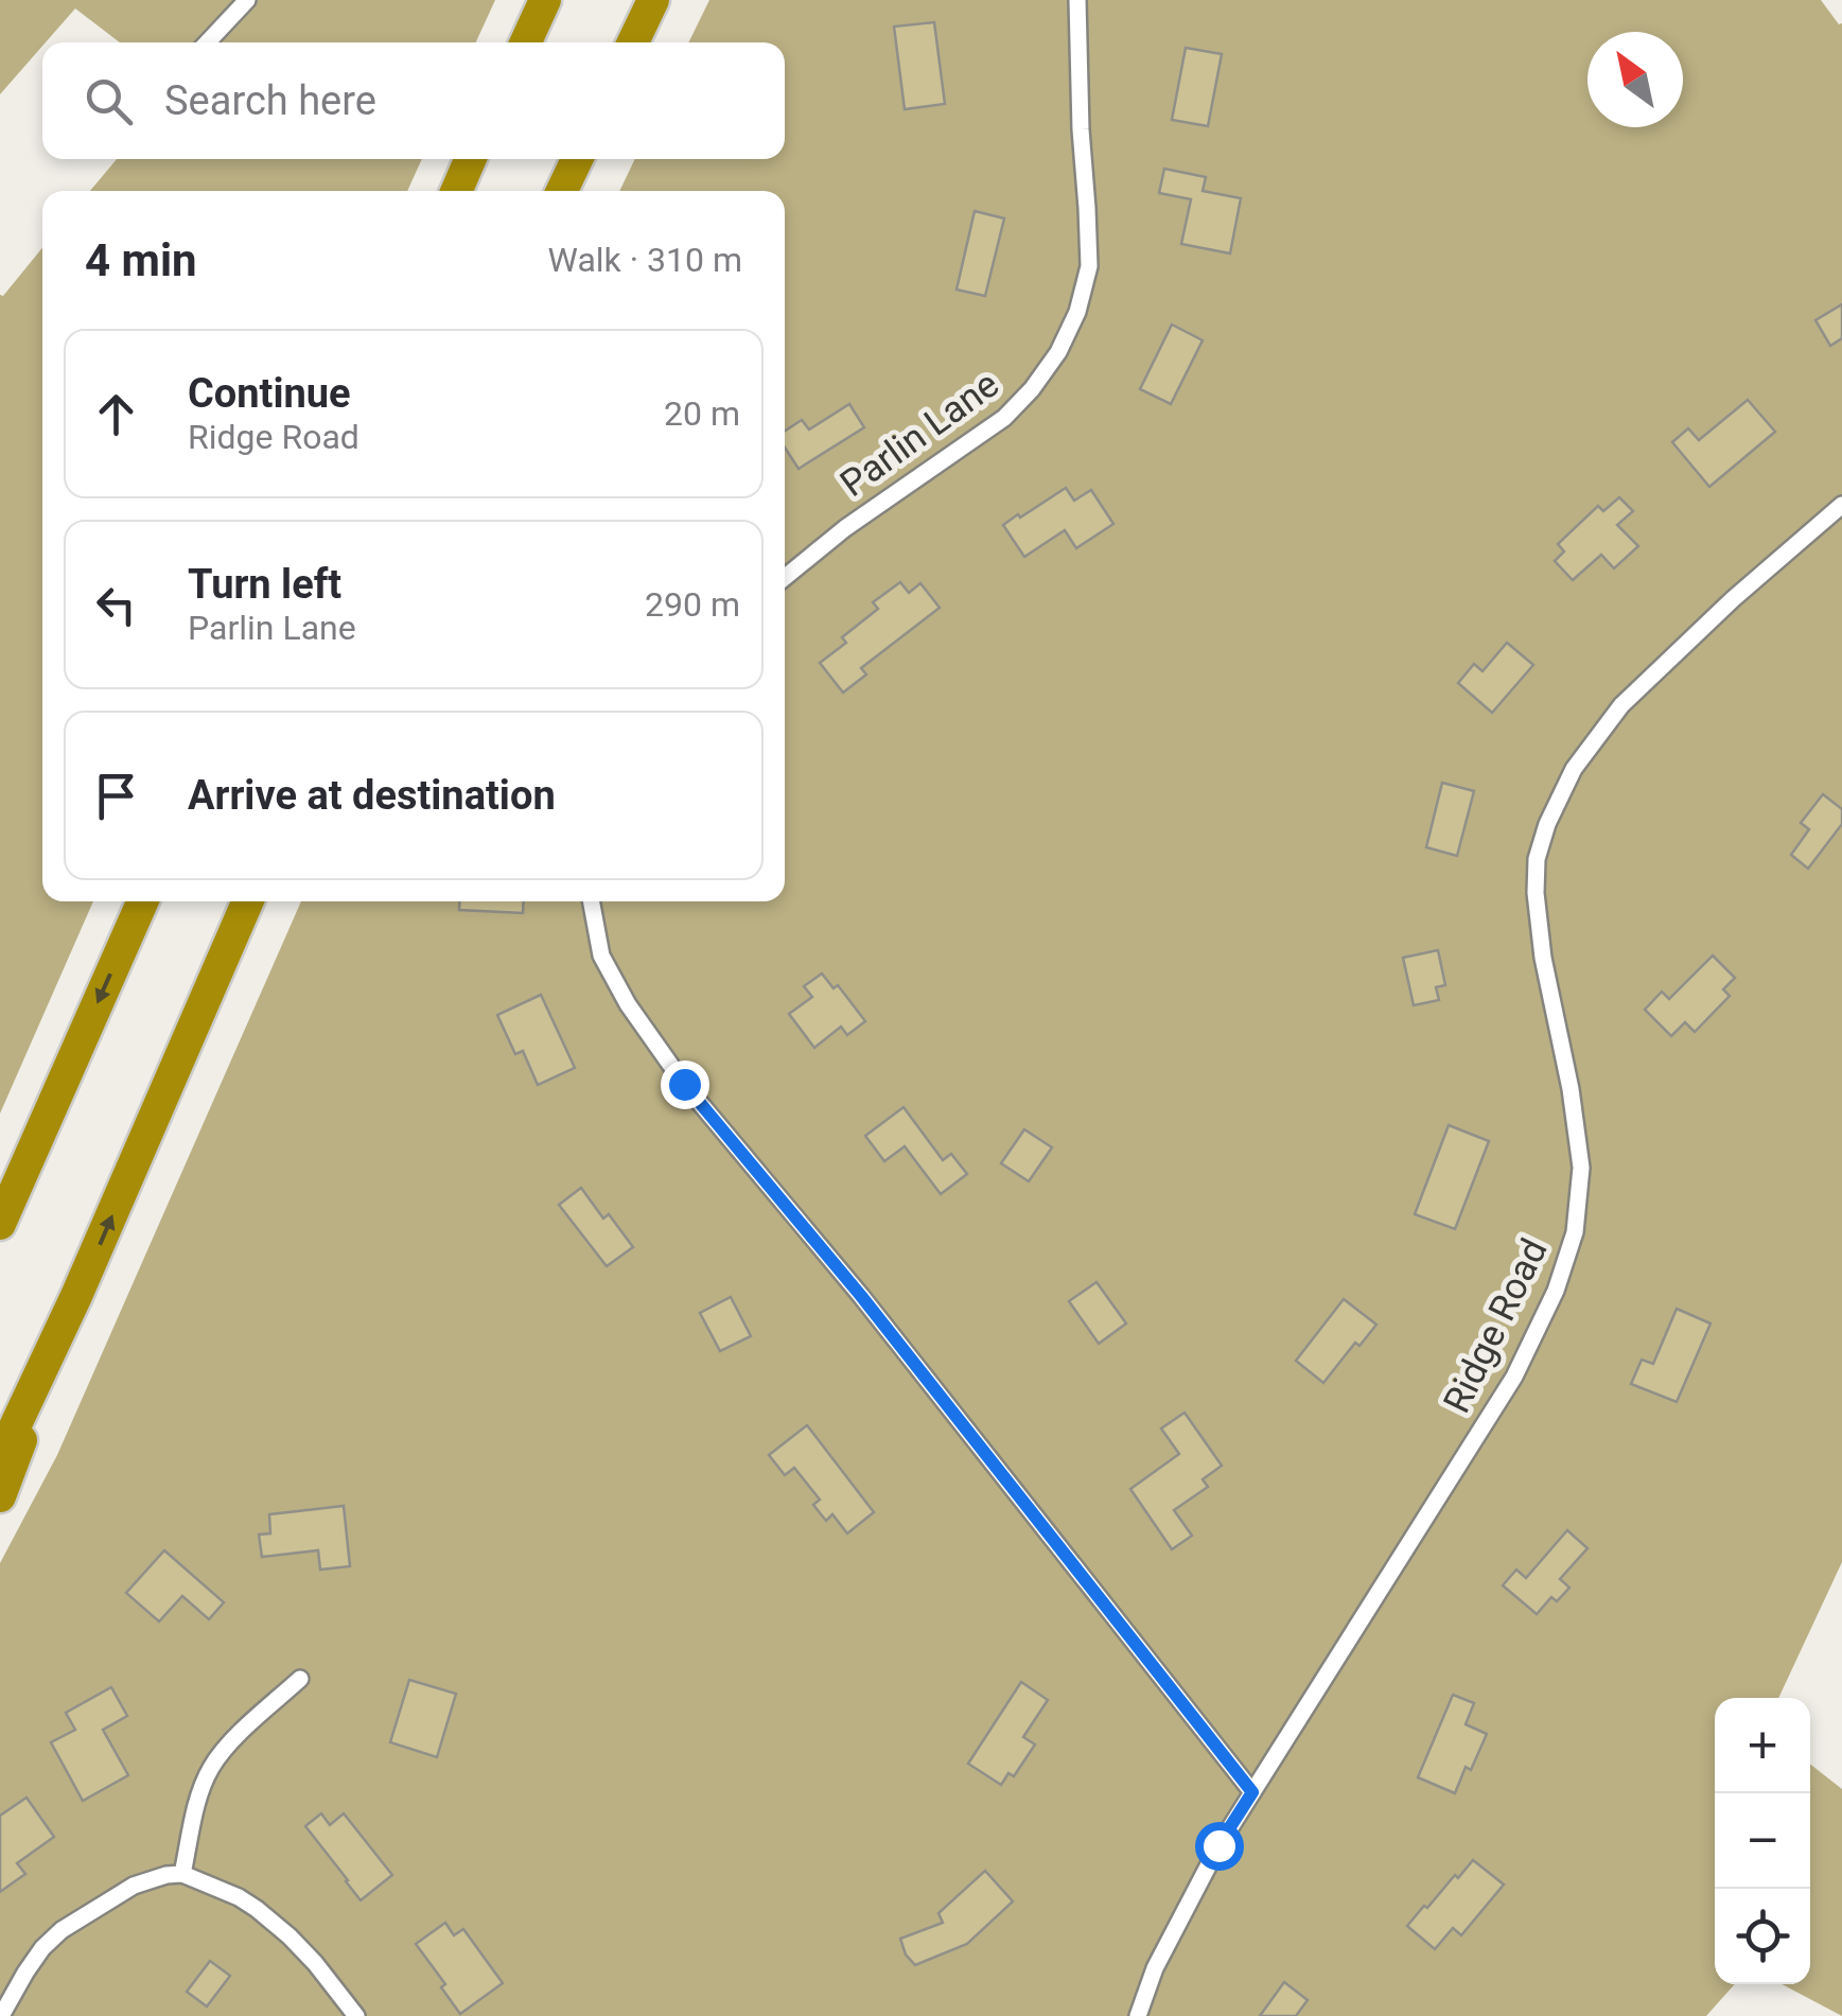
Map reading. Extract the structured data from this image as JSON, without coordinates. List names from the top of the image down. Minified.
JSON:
{"streets":{"street":["Parlin Lane","Ridge Road"]},"north":"top left","page":{"search":"Search here","heading":["4 min","Walk · 310 m"],"list":[["Continue","Ridge Road","20 m"],["Turn left","Parlin Lane","290 m"],"Arrive at destination"],"map_buttons":["+","−"]}}
